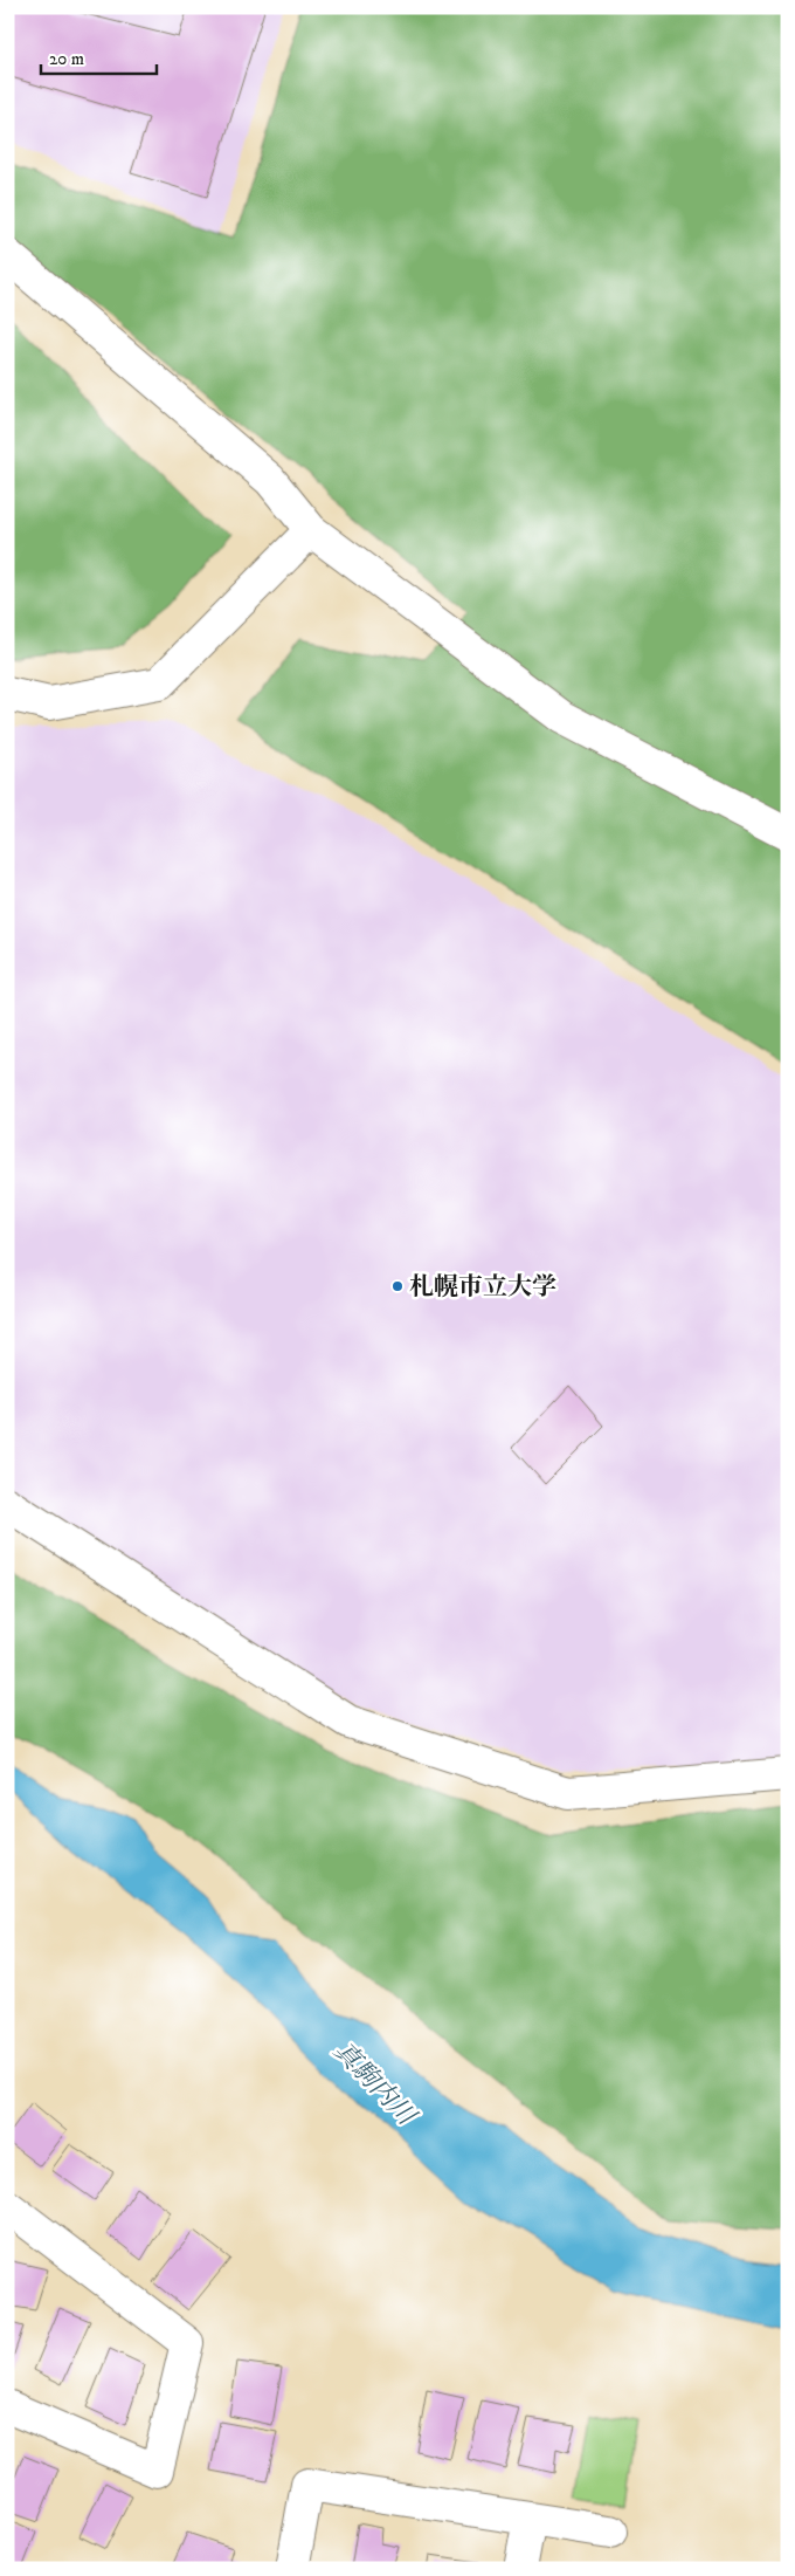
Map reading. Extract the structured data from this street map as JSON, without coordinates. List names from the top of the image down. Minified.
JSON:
{"water":["真駒内川"],"places":["札幌市立大学"],"scale_bar":"20 m"}
